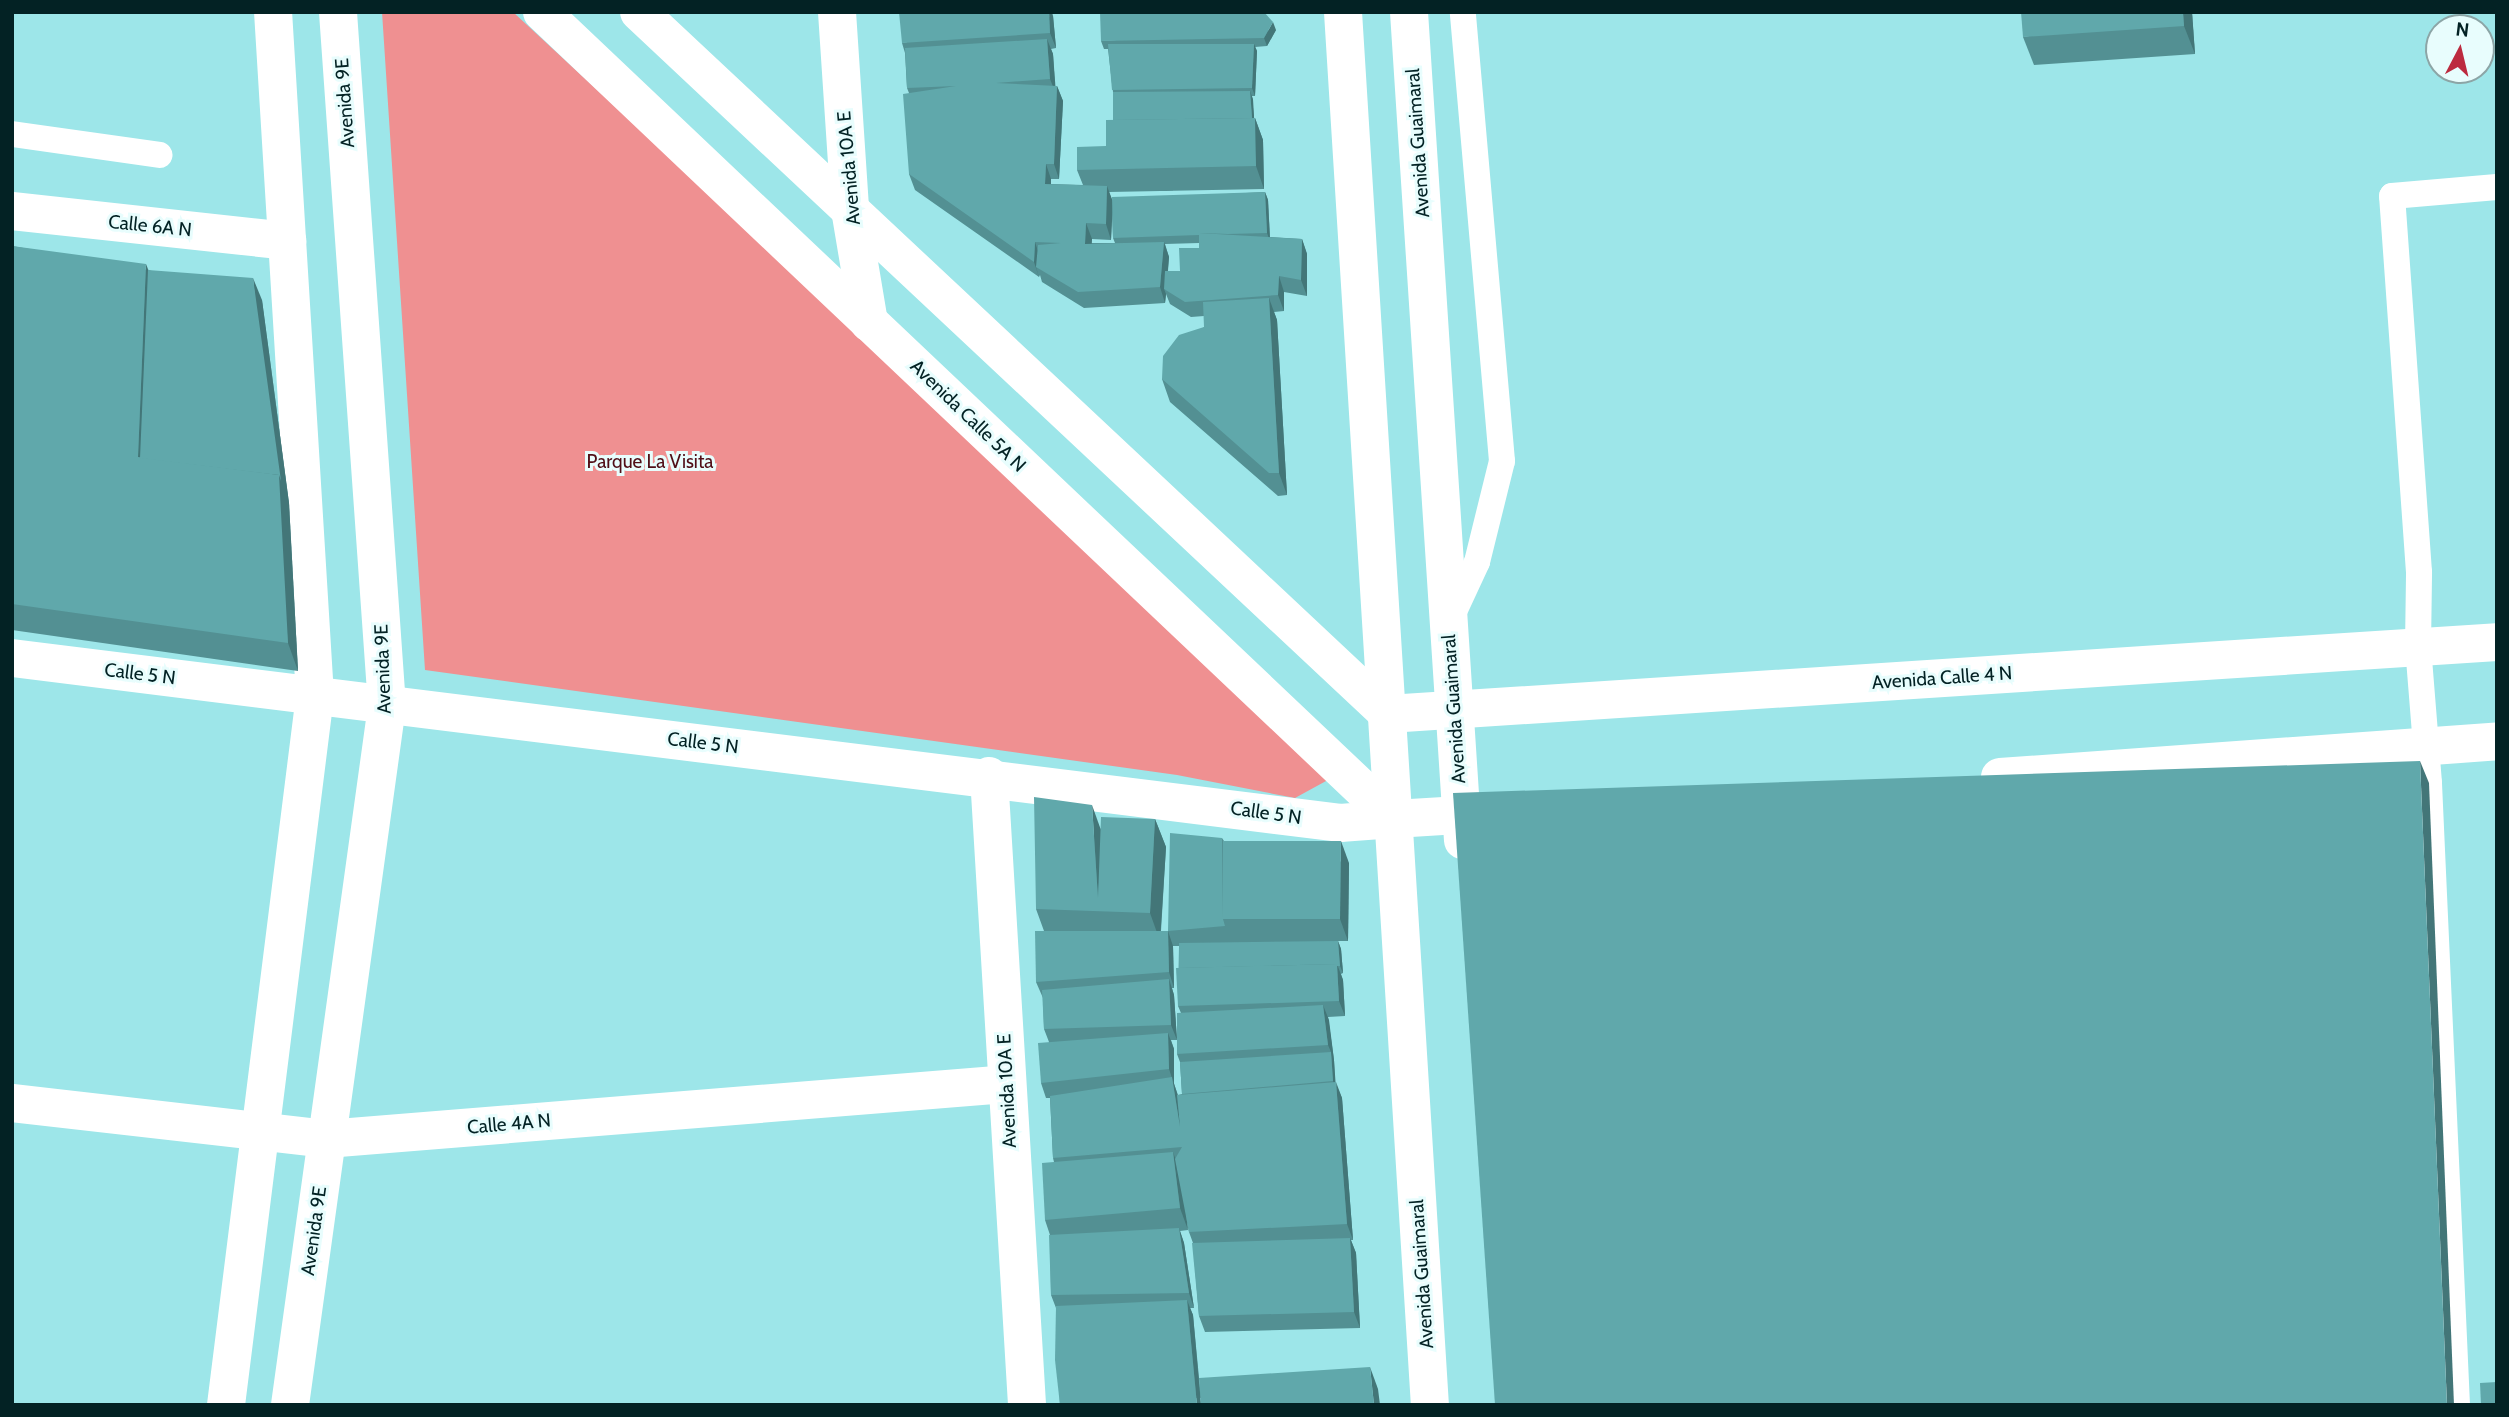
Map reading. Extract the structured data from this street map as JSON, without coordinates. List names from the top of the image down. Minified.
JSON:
{"streets":{"street":["Avenida 9E","Avenida Guaimaral","Avenida 10A E","Calle 6A N","Avenida Calle 5A N","Calle 5 N","Avenida Calle 4 N","Calle 4A N"]},"crossings":[["Avenida 9E","Calle 5 N"],["Avenida 9E","Calle 4A N"],["Avenida Guaimaral","Avenida Calle 5A N"],["Avenida Guaimaral","Calle 5 N"],["Avenida Guaimaral","Avenida Calle 4 N"],["Avenida 10A E","Avenida Calle 5A N"],["Avenida 10A E","Calle 5 N"],["Avenida 10A E","Calle 4A N"],["Avenida Calle 5A N","Calle 5 N"]],"parks":["Parque La Visita"],"north":"top"}
